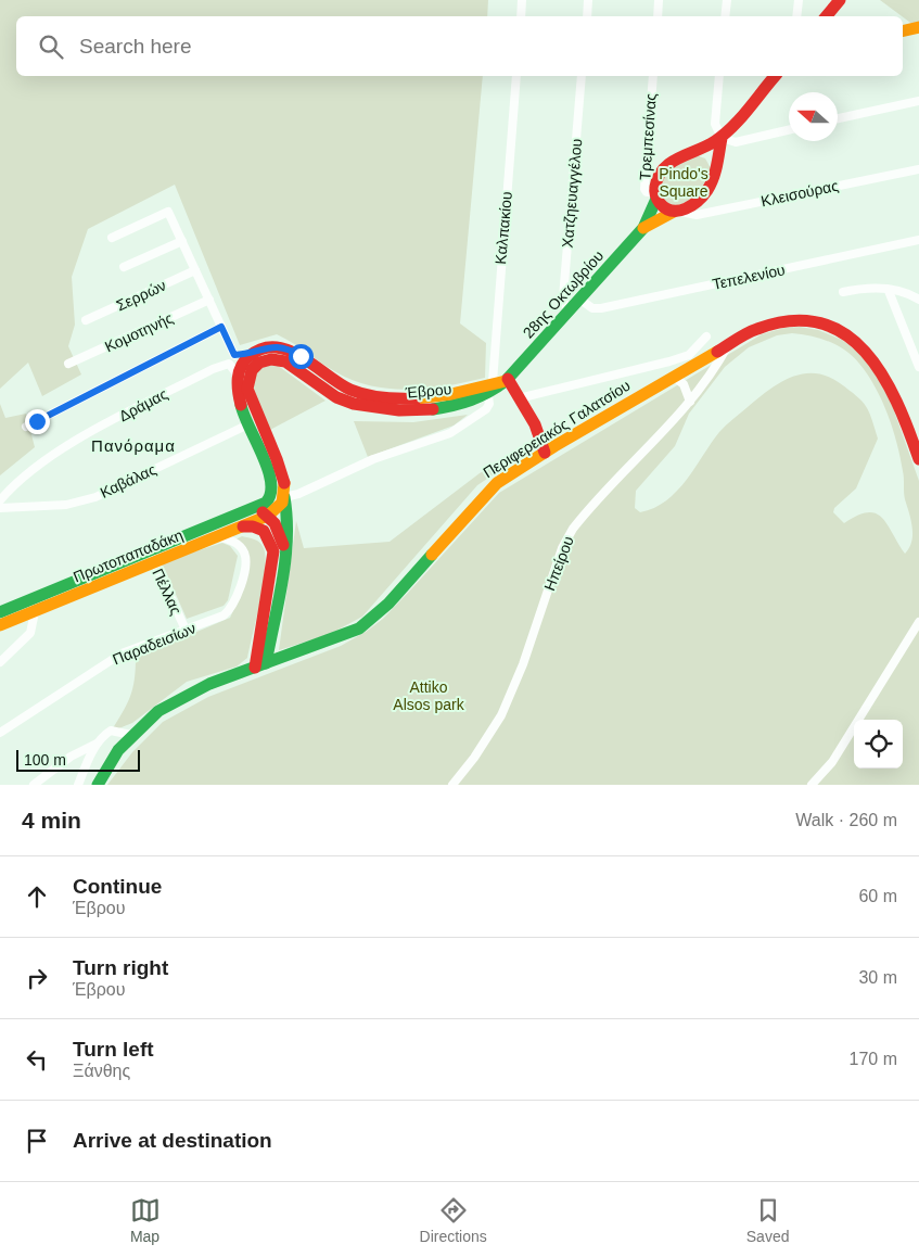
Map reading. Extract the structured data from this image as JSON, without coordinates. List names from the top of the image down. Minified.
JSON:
{"streets":{"main road":["28ης Οκτωβρίου","Έβρου","Περιφερειακός Γαλατσίου","Πρωτοπαπαδάκη"],"street":["Τρεμπεσίνας","Χατζηευαγγέλου","Κλεισούρας","Καλπακίου","Τεπελενίου","Σερρών","Κομοτηνής","Δράμας","Καβάλας","Ηπείρου","Πέλλας","Παραδεισίων"]},"crossings":[["Τρεμπεσίνας","Κλεισούρας"],["Τρεμπεσίνας","28ης Οκτωβρίου"],["Χατζηευαγγέλου","28ης Οκτωβρίου"],["Κλεισούρας","28ης Οκτωβρίου"],["Καλπακίου","Έβρου"],["Τεπελενίου","28ης Οκτωβρίου"],["28ης Οκτωβρίου","Έβρου"],["Έβρου","Περιφερειακός Γαλατσίου"],["Περιφερειακός Γαλατσίου","Ηπείρου"],["Πρωτοπαπαδάκη","Πέλλας"],["Πρωτοπαπαδάκη","Παραδεισίων"],["Πέλλας","Παραδεισίων"]],"districts":["Πανόραμα"],"parks":["Pindo's Square","Attiko Alsos park"],"scale_bar":"100 m","north":"left","page":{"search":"Search here","scale":"100 m","heading":["4 min","Walk · 260 m"],"list":[["Continue","Έβρου","60 m"],["Turn right","Έβρου","30 m"],["Turn left","Ξάνθης","170 m"],"Arrive at destination"],"nav":["Map","Directions","Saved"]}}
